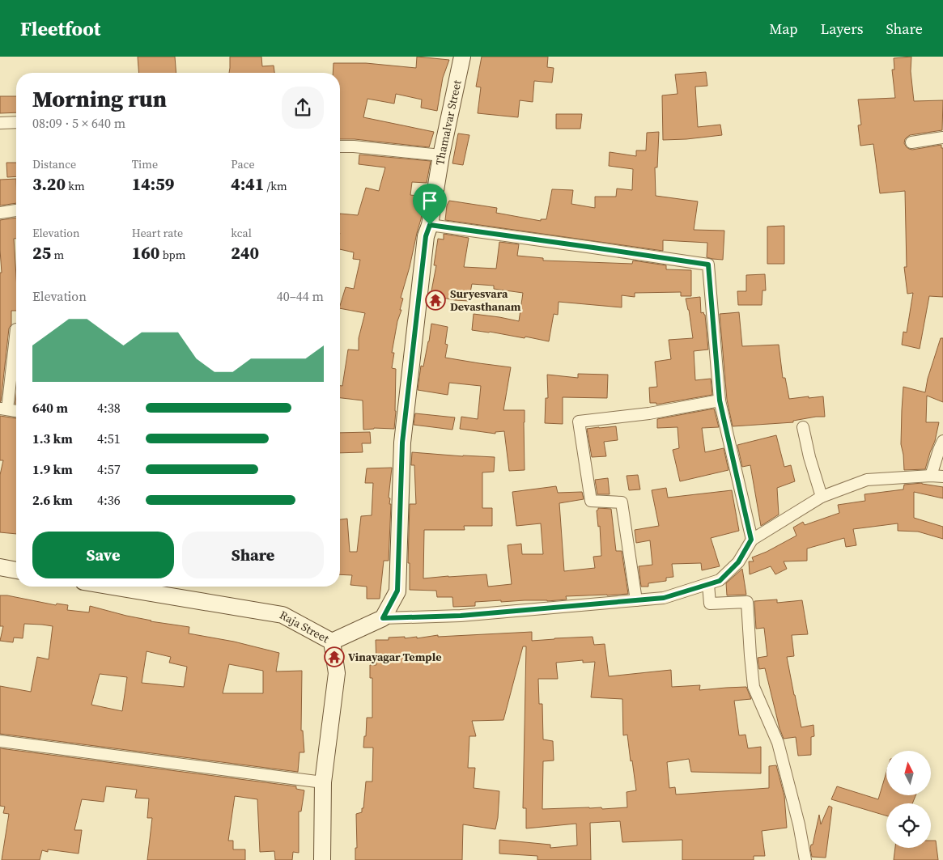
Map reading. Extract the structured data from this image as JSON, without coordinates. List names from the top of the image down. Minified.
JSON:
{"streets":{"street":["Thamalvar Street","Raja Street"]},"places":{"temple":["Suryesvara Devasthanam","Vinayagar Temple"]},"north":"top","page":{"header":"Fleetfoot","nav":["Map","Layers","Share"],"heading":["Morning run","08:09 · 5 × 640 m"],"stats":[["Distance","3.20 km"],["Time","14:59"],["Pace","4:41 /km"],["Elevation","25 m"],["Heart rate","160 bpm"],["kcal","240"]],"chart":["Elevation","40–44 m"],"list":[{"name":"640 m","note":"4:38"},{"name":"1.3 km","note":"4:51"},{"name":"1.9 km","note":"4:57"},{"name":"2.6 km","note":"4:36"}],"buttons":["Save","Share"]}}
